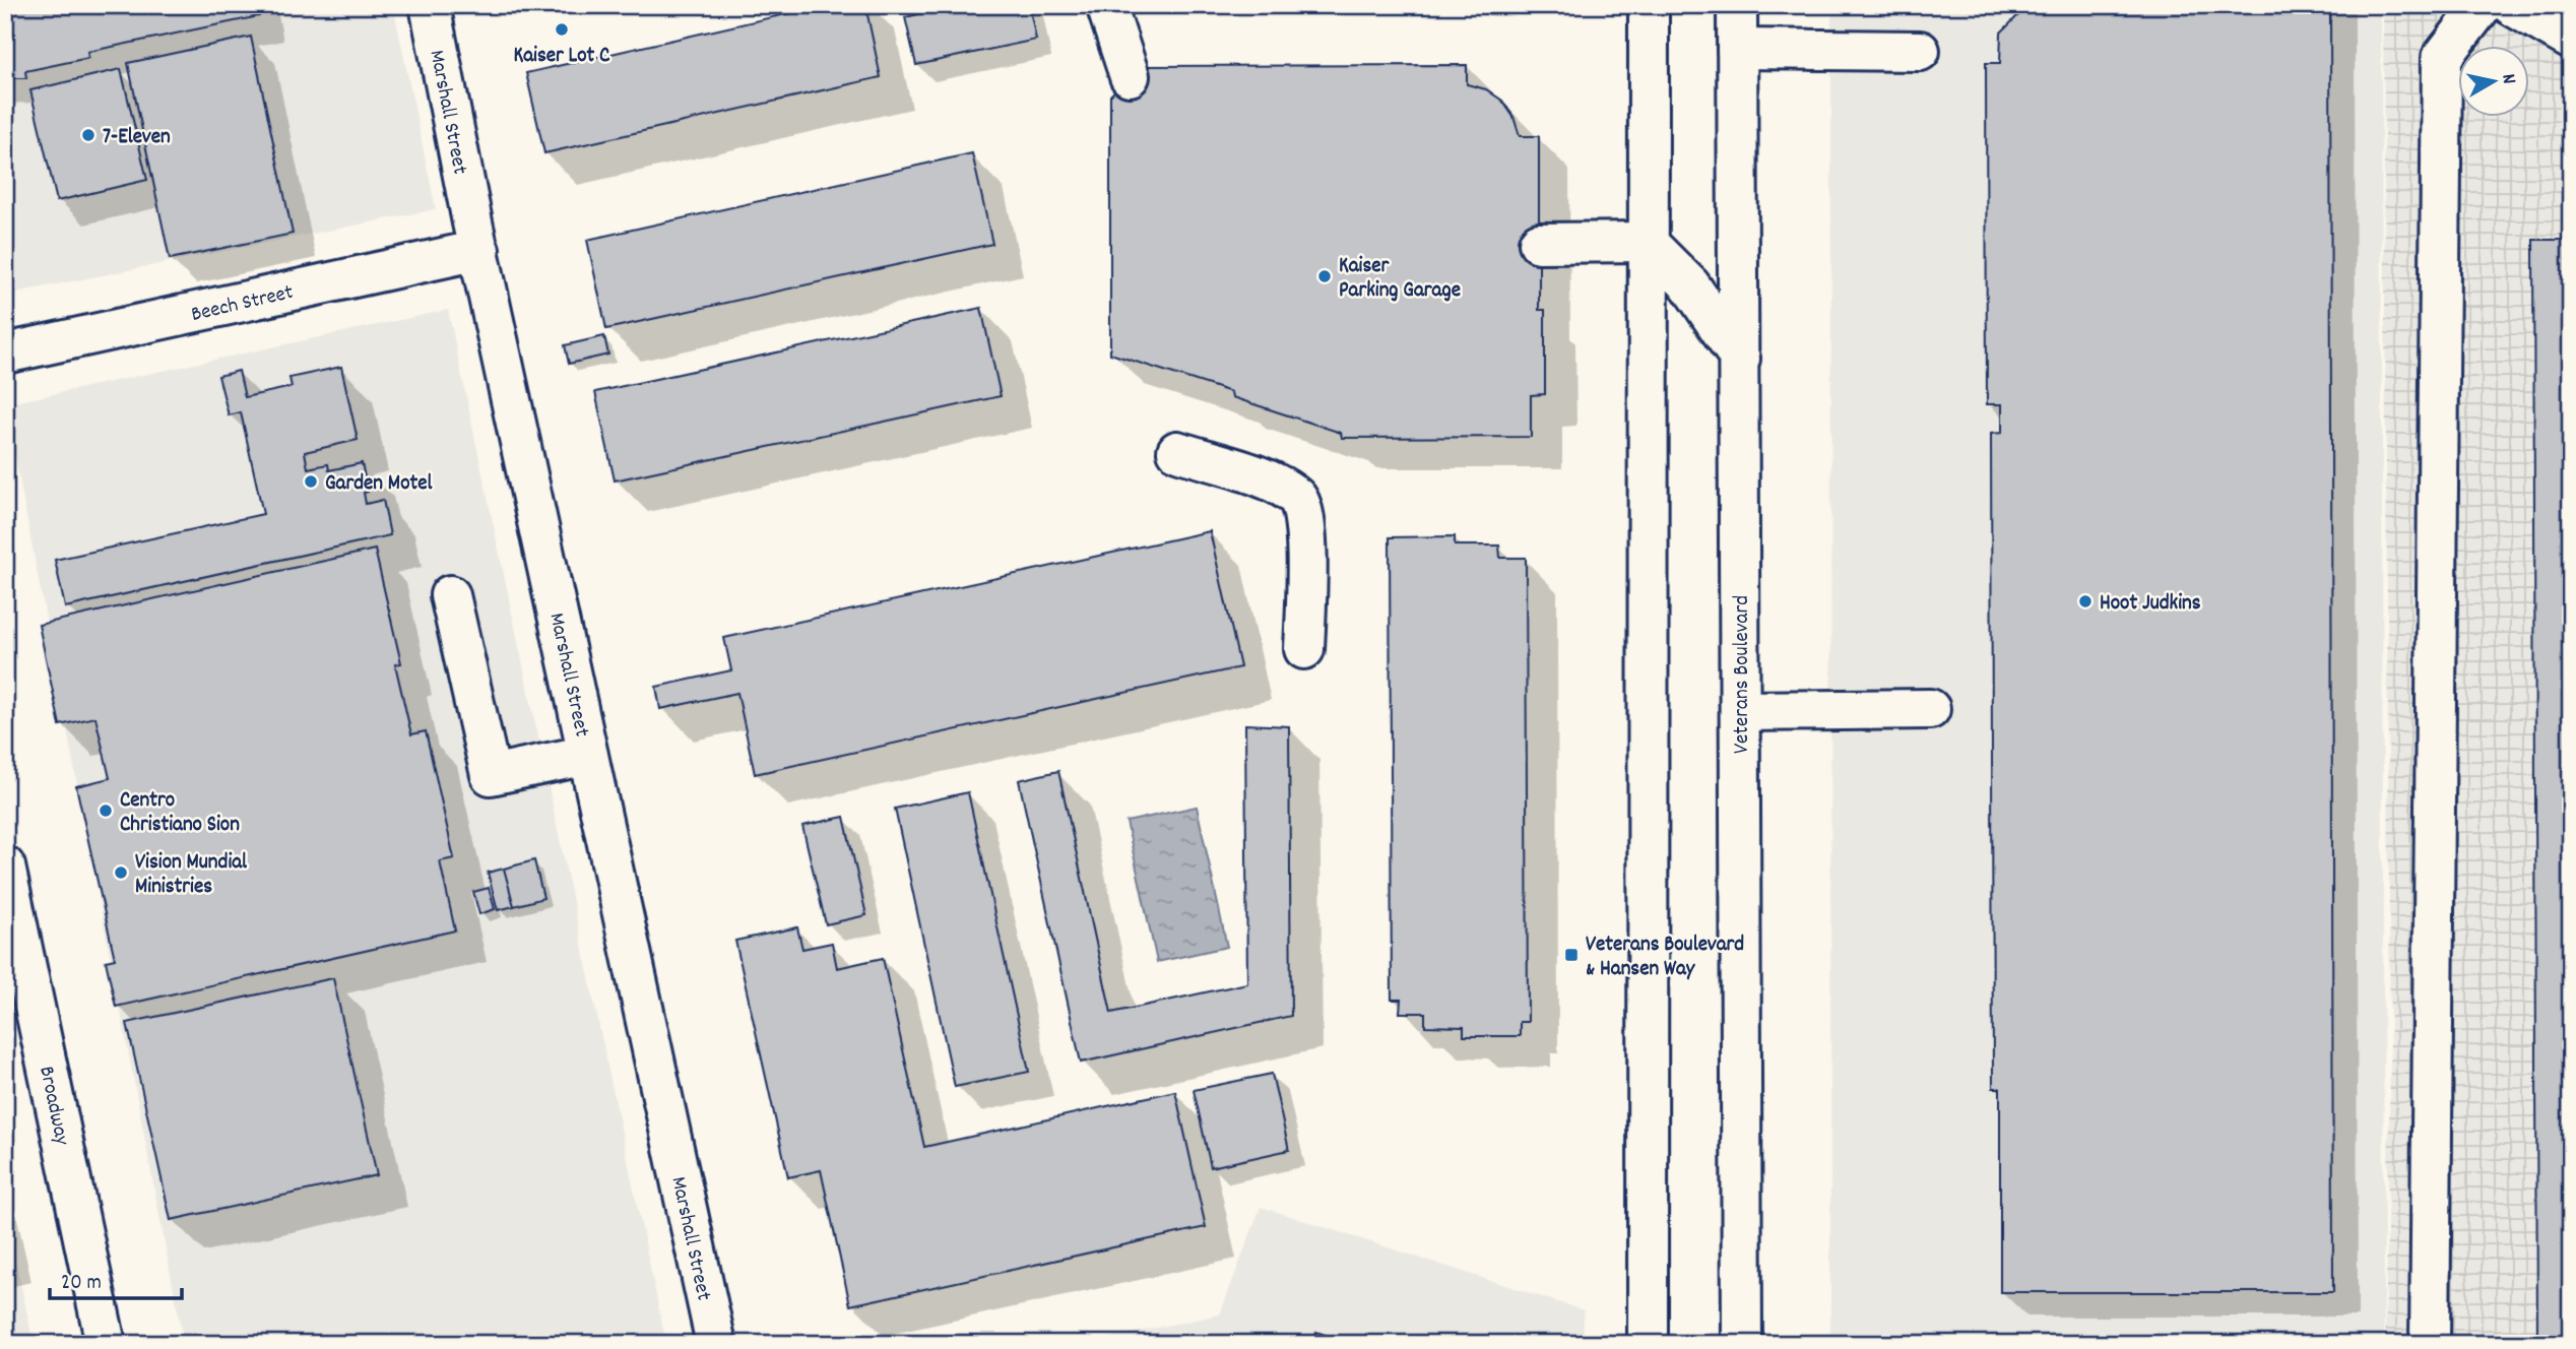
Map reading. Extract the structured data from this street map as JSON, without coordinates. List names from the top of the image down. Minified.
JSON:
{"streets":{"main road":["Marshall Street","Beech Street","Veterans Boulevard","Broadway"]},"crossings":[["Marshall Street","Beech Street"]],"places":{"other":["Kaiser Lot C","7-Eleven","Kaiser Parking Garage","Garden Motel","Hoot Judkins","Centro Christiano Sion","Vision Mundial Ministries"],"transit":["Veterans Boulevard & Hansen Way"]},"scale_bar":"20 m","north":"right"}
